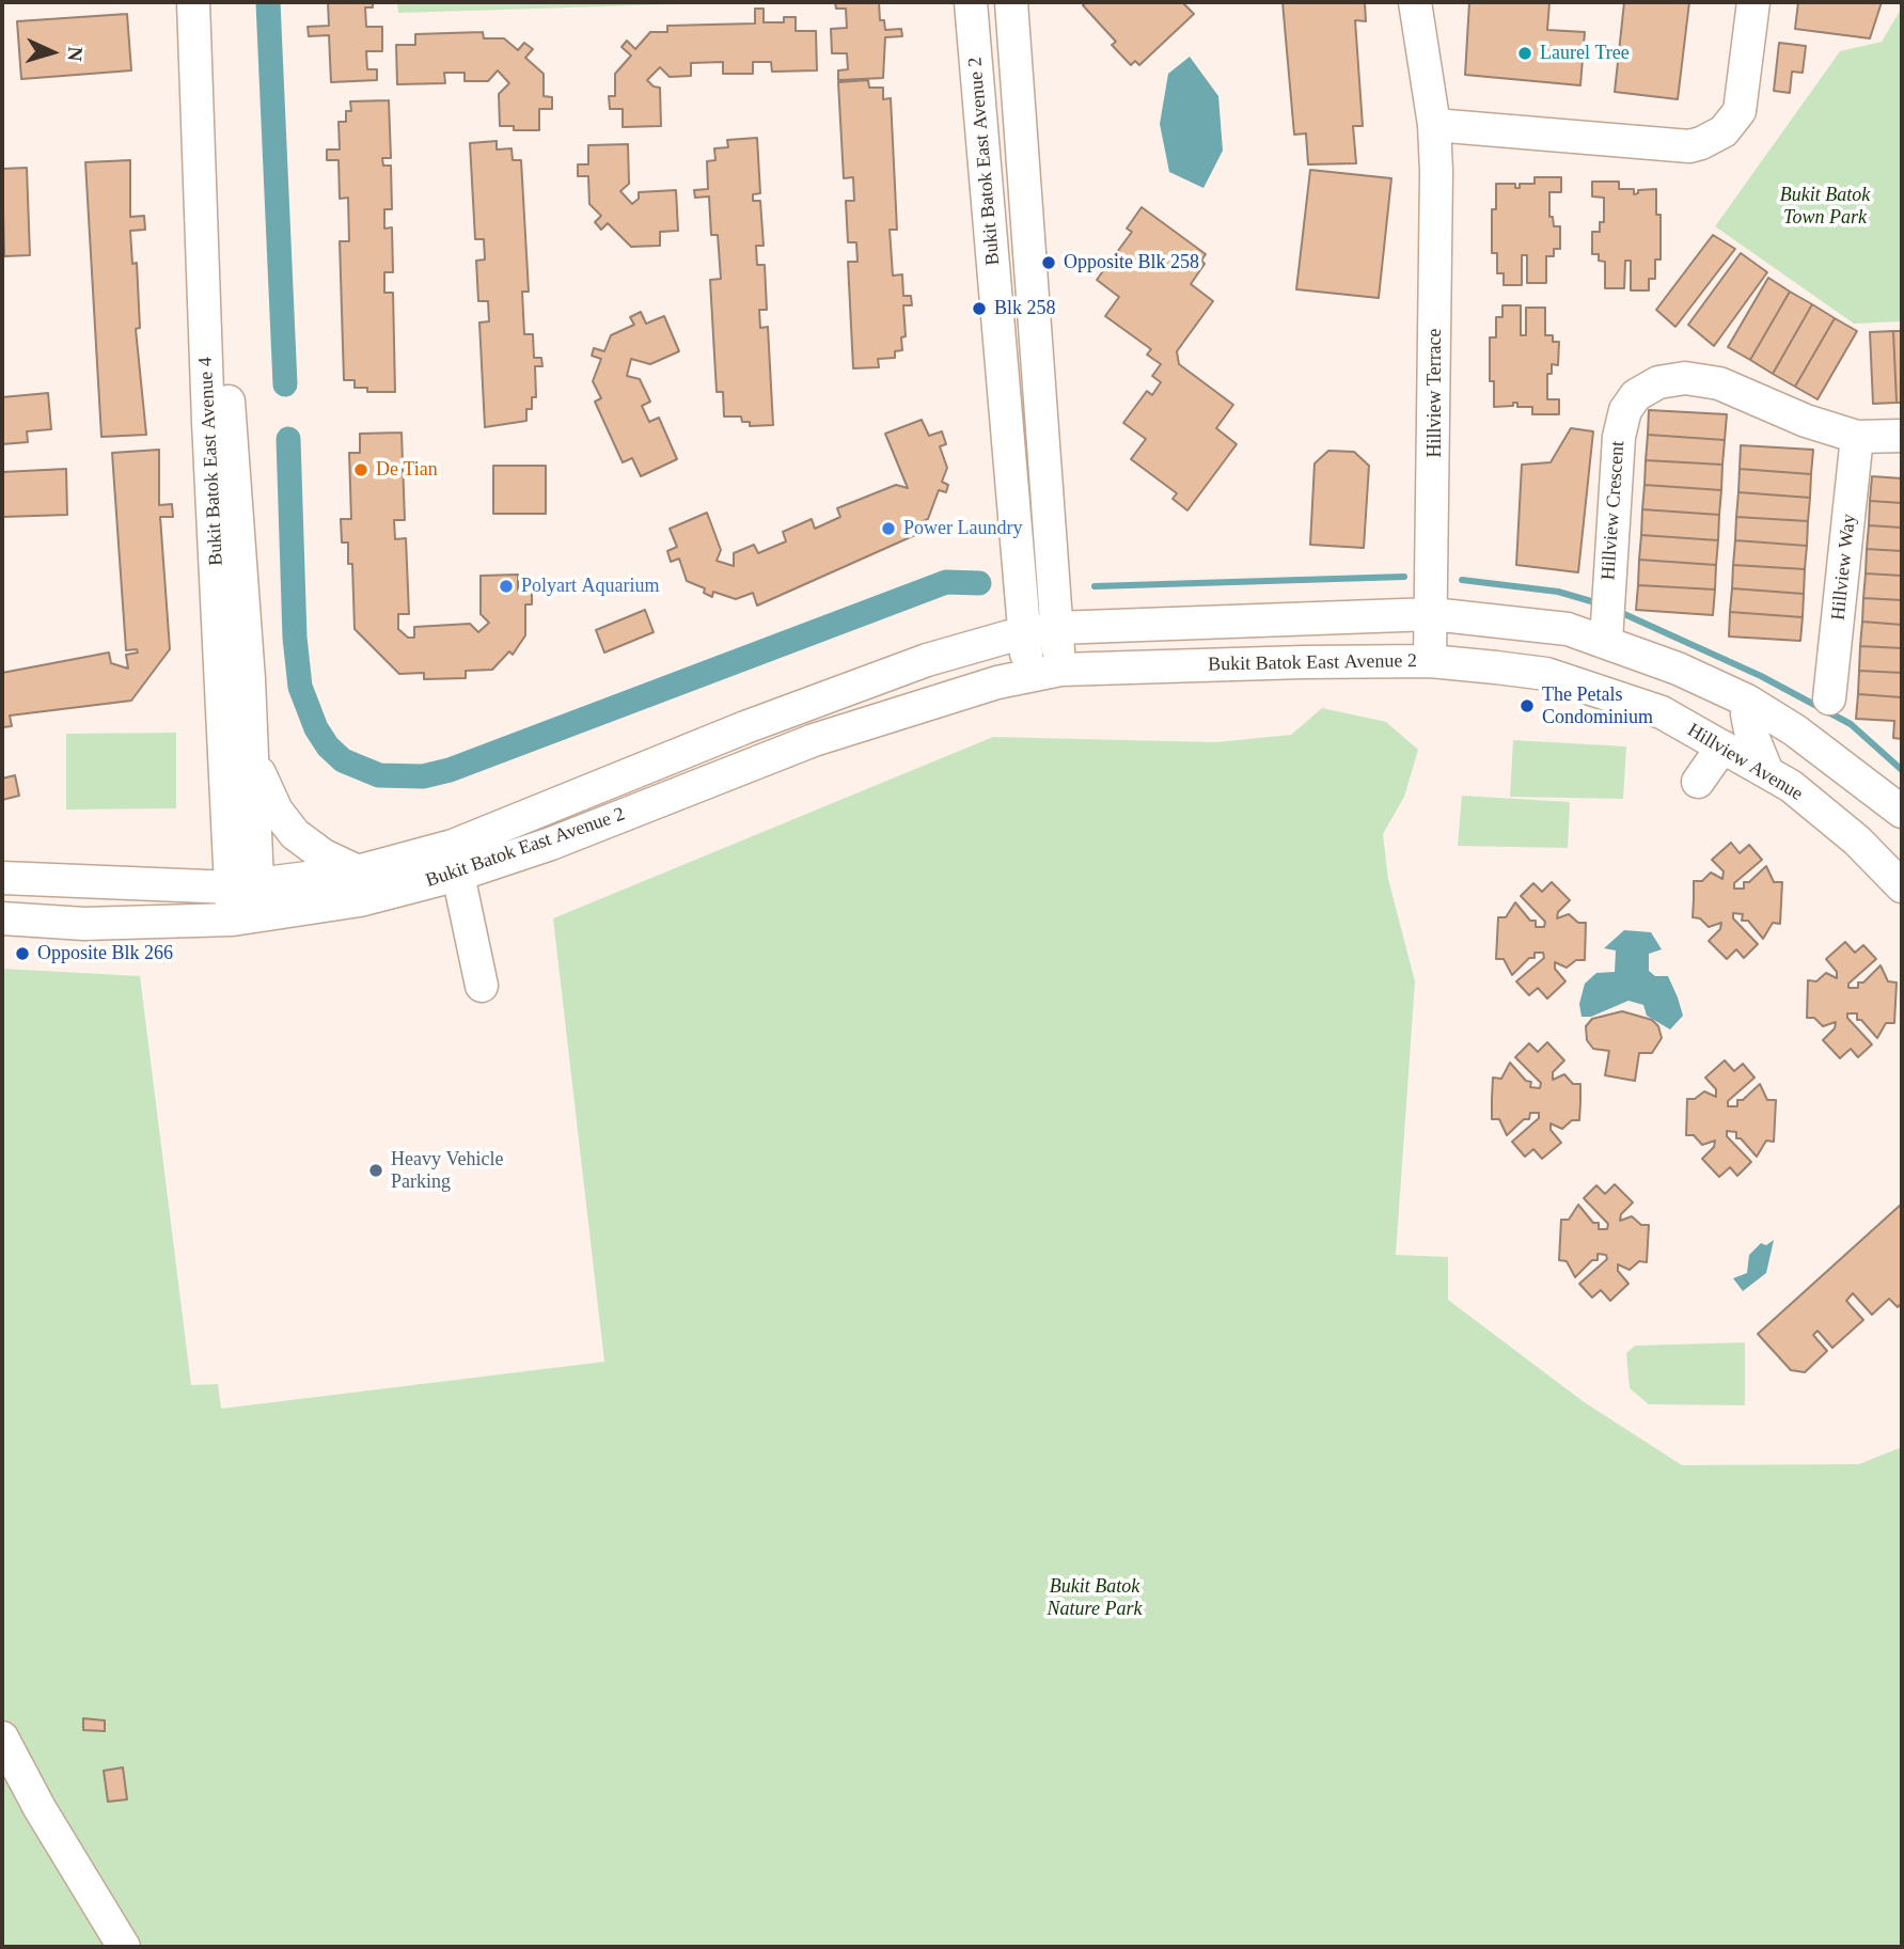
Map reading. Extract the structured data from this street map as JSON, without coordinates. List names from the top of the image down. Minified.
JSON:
{"streets":{"street":["Bukit Batok East Avenue 2","Hillview Terrace","Bukit Batok East Avenue 4","Hillview Crescent","Hillview Way","Hillview Avenue"]},"crossings":[["Bukit Batok East Avenue 2","Hillview Terrace"],["Bukit Batok East Avenue 2","Bukit Batok East Avenue 4"],["Bukit Batok East Avenue 2","Hillview Avenue"],["Hillview Terrace","Hillview Avenue"],["Hillview Crescent","Hillview Way"]],"parks":["Bukit Batok Town Park","Bukit Batok Nature Park"],"places":["Laurel Tree","Opposite Blk 258","Blk 258","De Tian","Power Laundry","Polyart Aquarium","The Petals Condominium","Opposite Blk 266","Heavy Vehicle Parking"],"north":"right"}
